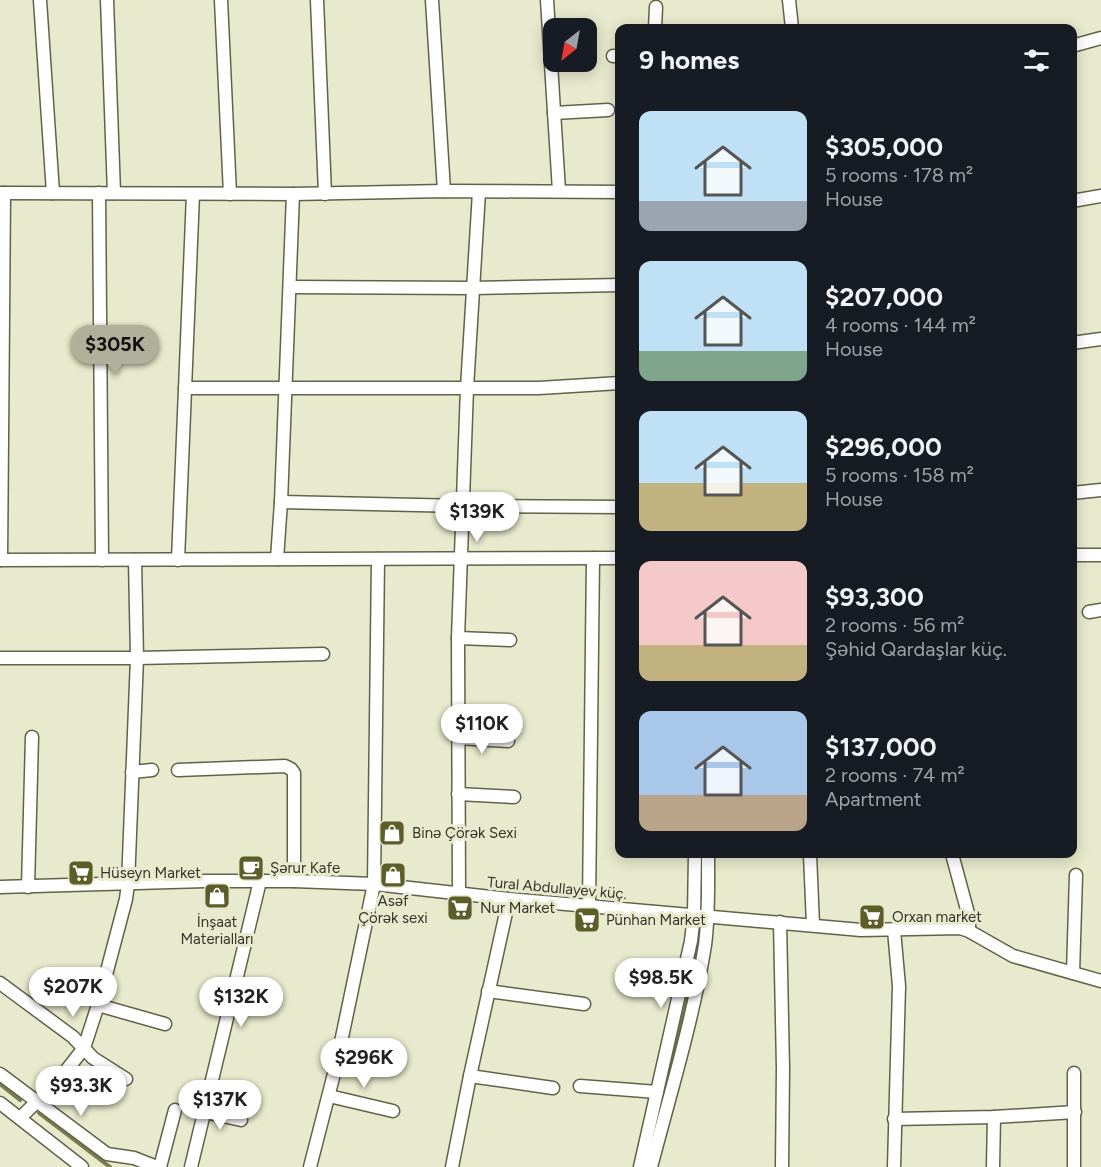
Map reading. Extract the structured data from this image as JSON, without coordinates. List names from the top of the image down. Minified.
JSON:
{"streets":{"street":["Tural Abdullayev küç."]},"places":{"shop":["Binə Çörək Sexi","Asəf Çörək sexi","İnşaat Materialları"],"cafe":["Şərur Kafe"],"supermarket":["Hüseyn Market","Nur Market","Orxan market","Pünhan Market"]},"north":"bottom left","page":{"heading":"9 homes","list":[{"name":"$305,000","note":"5 rooms · 178 m² · House"},{"name":"$207,000","note":"4 rooms · 144 m² · House"},{"name":"$296,000","note":"5 rooms · 158 m² · House"},{"name":"$93,300","note":"2 rooms · 56 m² · Şəhid Qardaşlar küç."},{"name":"$137,000","note":"2 rooms · 74 m² · Apartment"}],"price":["$305K","$139K","$110K","$98.5K","$207K","$132K","$296K","$93.3K","$137K"]}}
